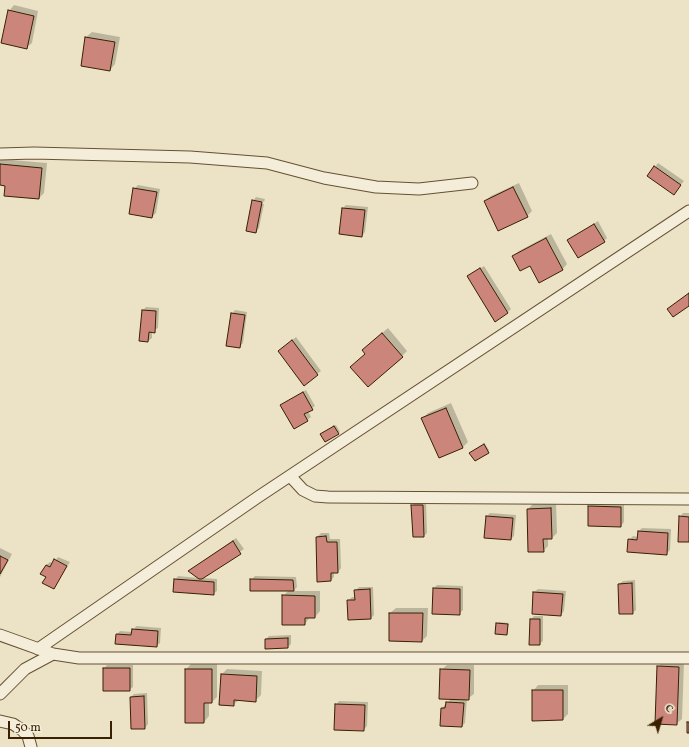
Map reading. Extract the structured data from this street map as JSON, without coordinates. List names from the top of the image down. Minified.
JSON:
{"scale_bar":"50 m","north":"top right"}
